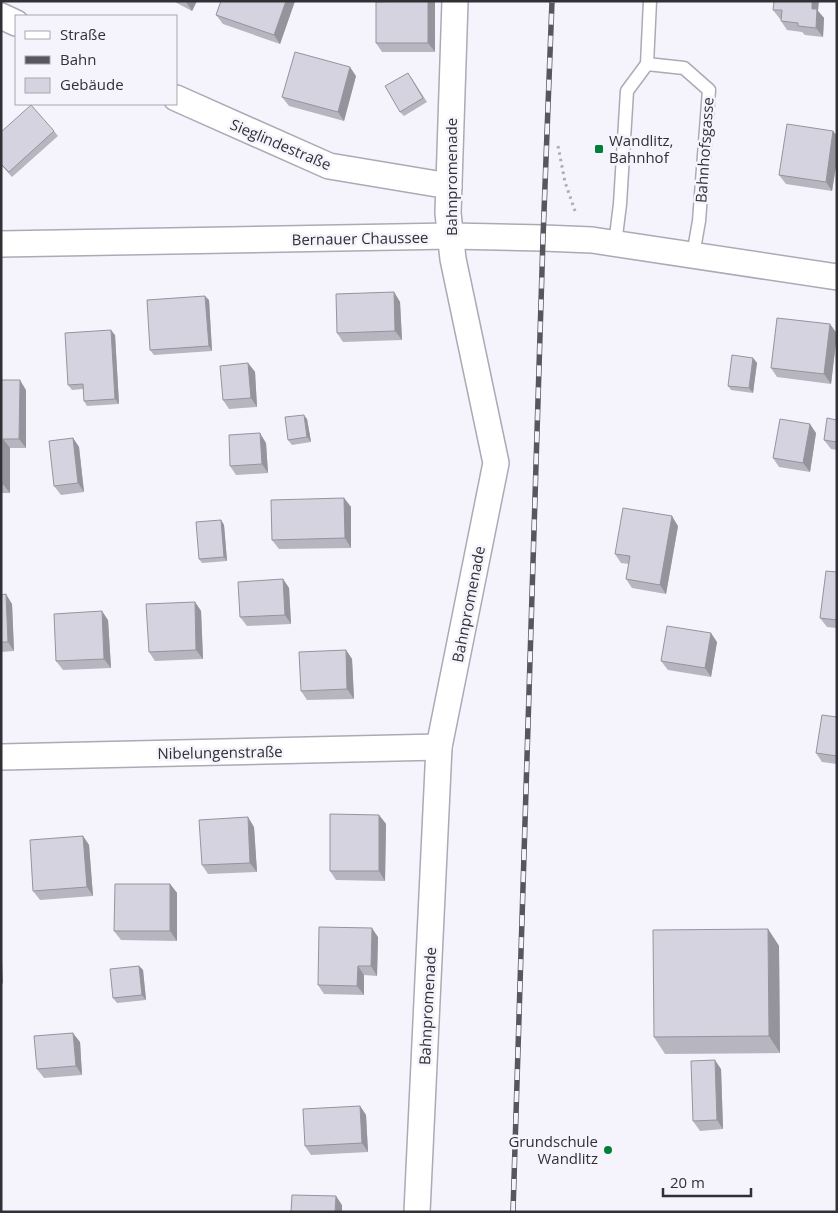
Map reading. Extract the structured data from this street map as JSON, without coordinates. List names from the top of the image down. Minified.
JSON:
{"streets":{"street":["Sieglindestraße","Bahnpromenade","Bernauer Chaussee","Nibelungenstraße"],"lane":["Bahnhofsgasse"]},"crossings":[["Sieglindestraße","Bahnpromenade"],["Bahnhofsgasse","Bernauer Chaussee"],["Bahnpromenade","Bernauer Chaussee"],["Bahnpromenade","Nibelungenstraße"]],"places":{"transit":["Wandlitz, Bahnhof"],"other":["Grundschule Wandlitz"]},"legend":["Straße","Bahn","Gebäude"],"scale_bar":"20 m"}
